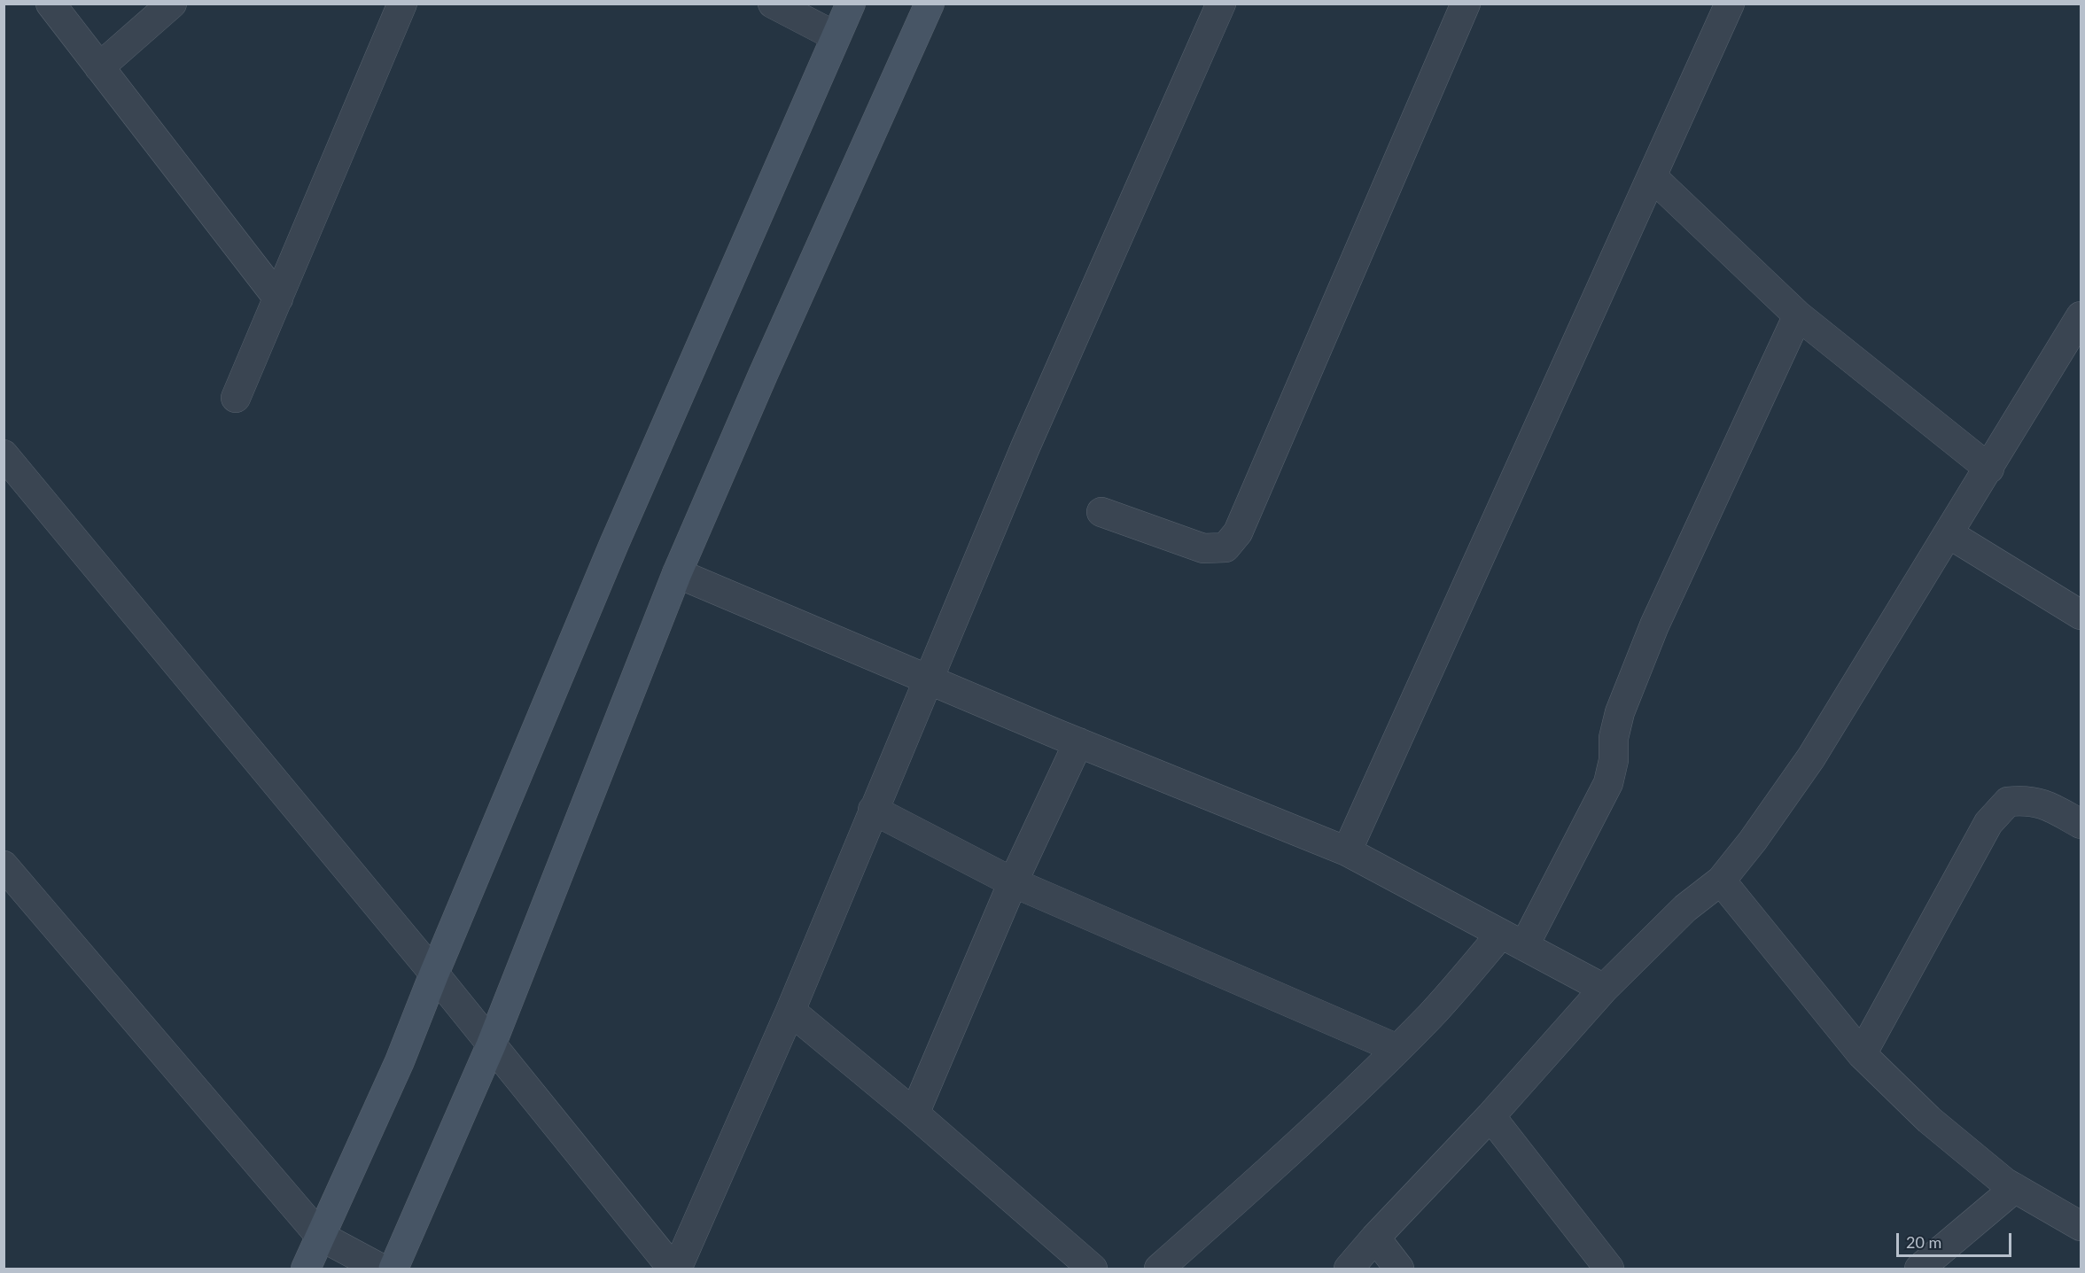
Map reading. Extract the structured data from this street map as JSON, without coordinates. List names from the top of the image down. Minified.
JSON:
{"scale_bar":"20 m"}
